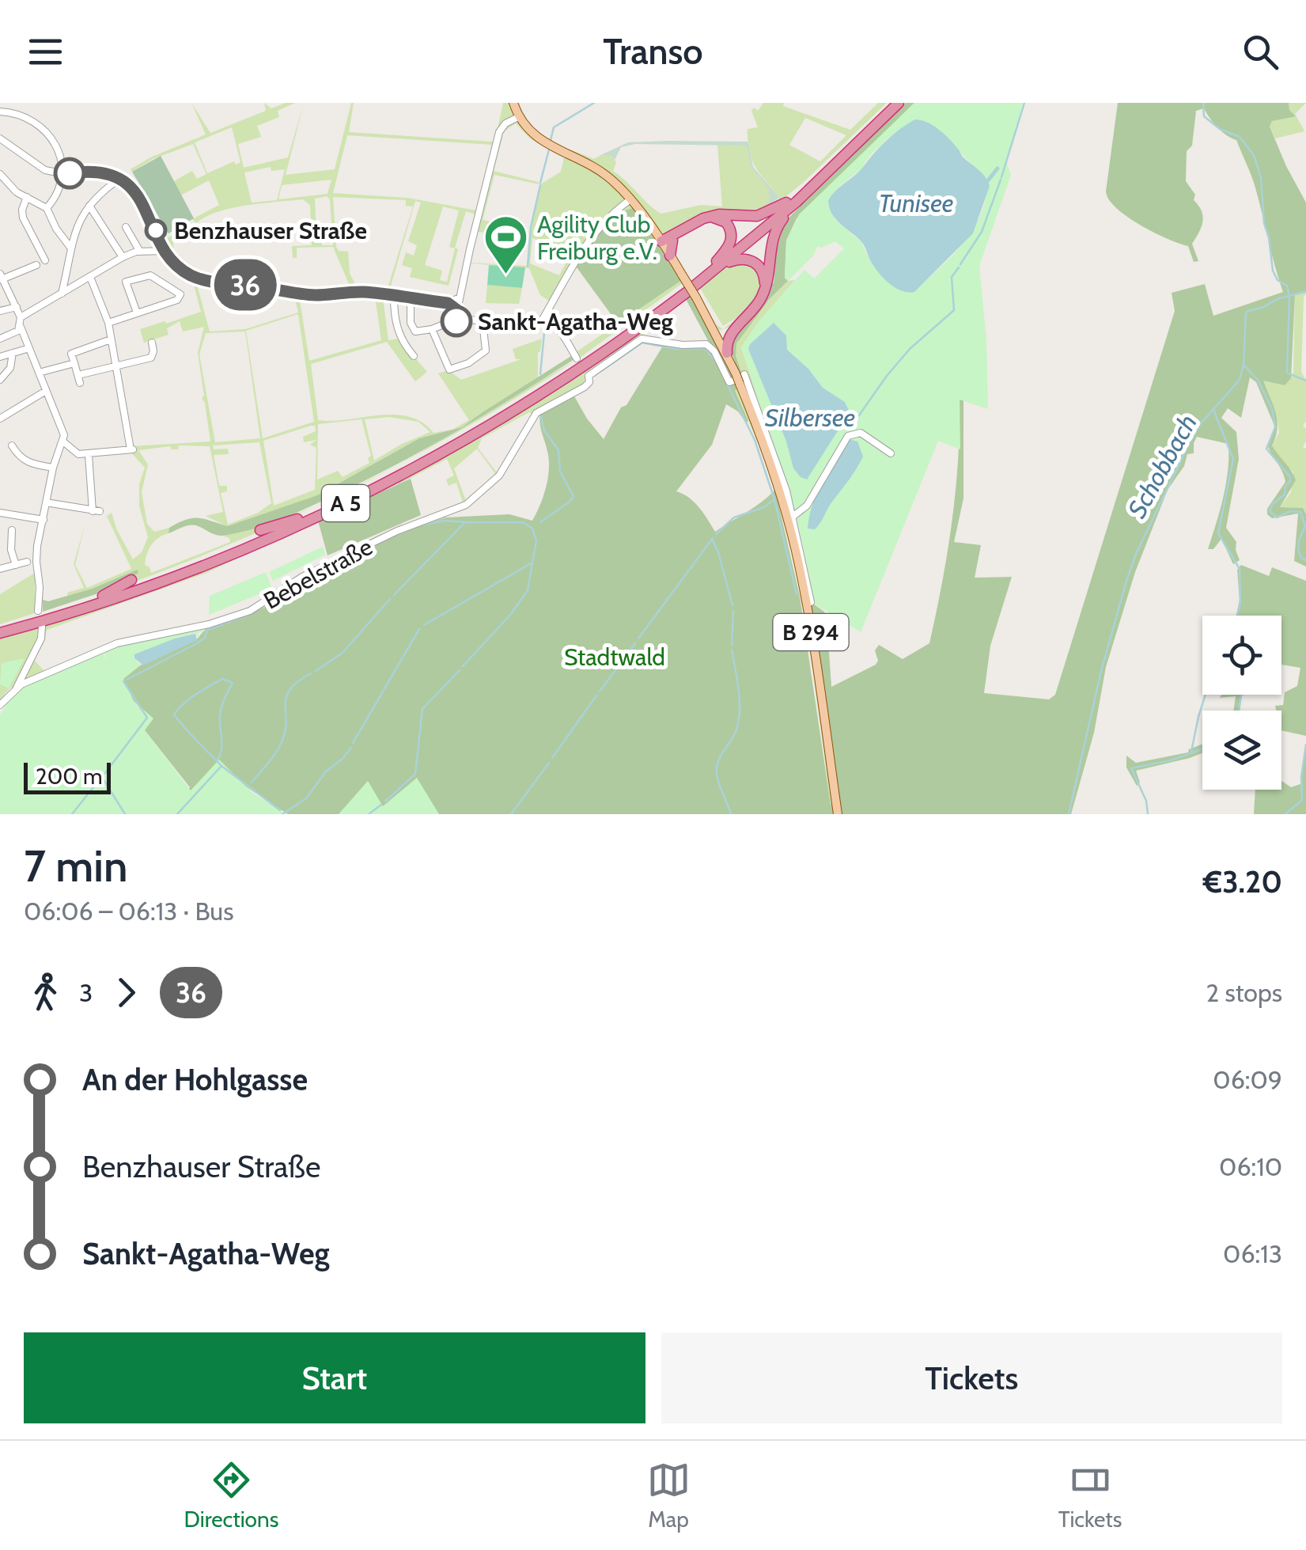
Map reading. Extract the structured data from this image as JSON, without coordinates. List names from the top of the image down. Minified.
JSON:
{"streets":{"highway":["A 5"],"main road":["B 294"],"street":["Bebelstraße"]},"crossings":[["Bebelstraße","B 294"]],"water":["Tunisee","Silbersee","Schobbach"],"parks":["Stadtwald"],"places":{"other":["Benzhauser Straße","Sankt-Agatha-Weg"],"sports":["Agility Club Freiburg e.V."]},"lines":["bus line 36"],"scale_bar":"200 m","page":{"header":"Transo","on_map":"36","scale":"200 m","heading":["7 min","06:06 – 06:13 · Bus","€3.20"],"legs":["3","36","2 stops"],"list":[{"name":"An der Hohlgasse","value":"06:09"},{"name":"Benzhauser Straße","value":"06:10"},{"name":"Sankt-Agatha-Weg","value":"06:13"}],"buttons":["Start","Tickets"],"tabs":["Directions","Map","Tickets"]}}
